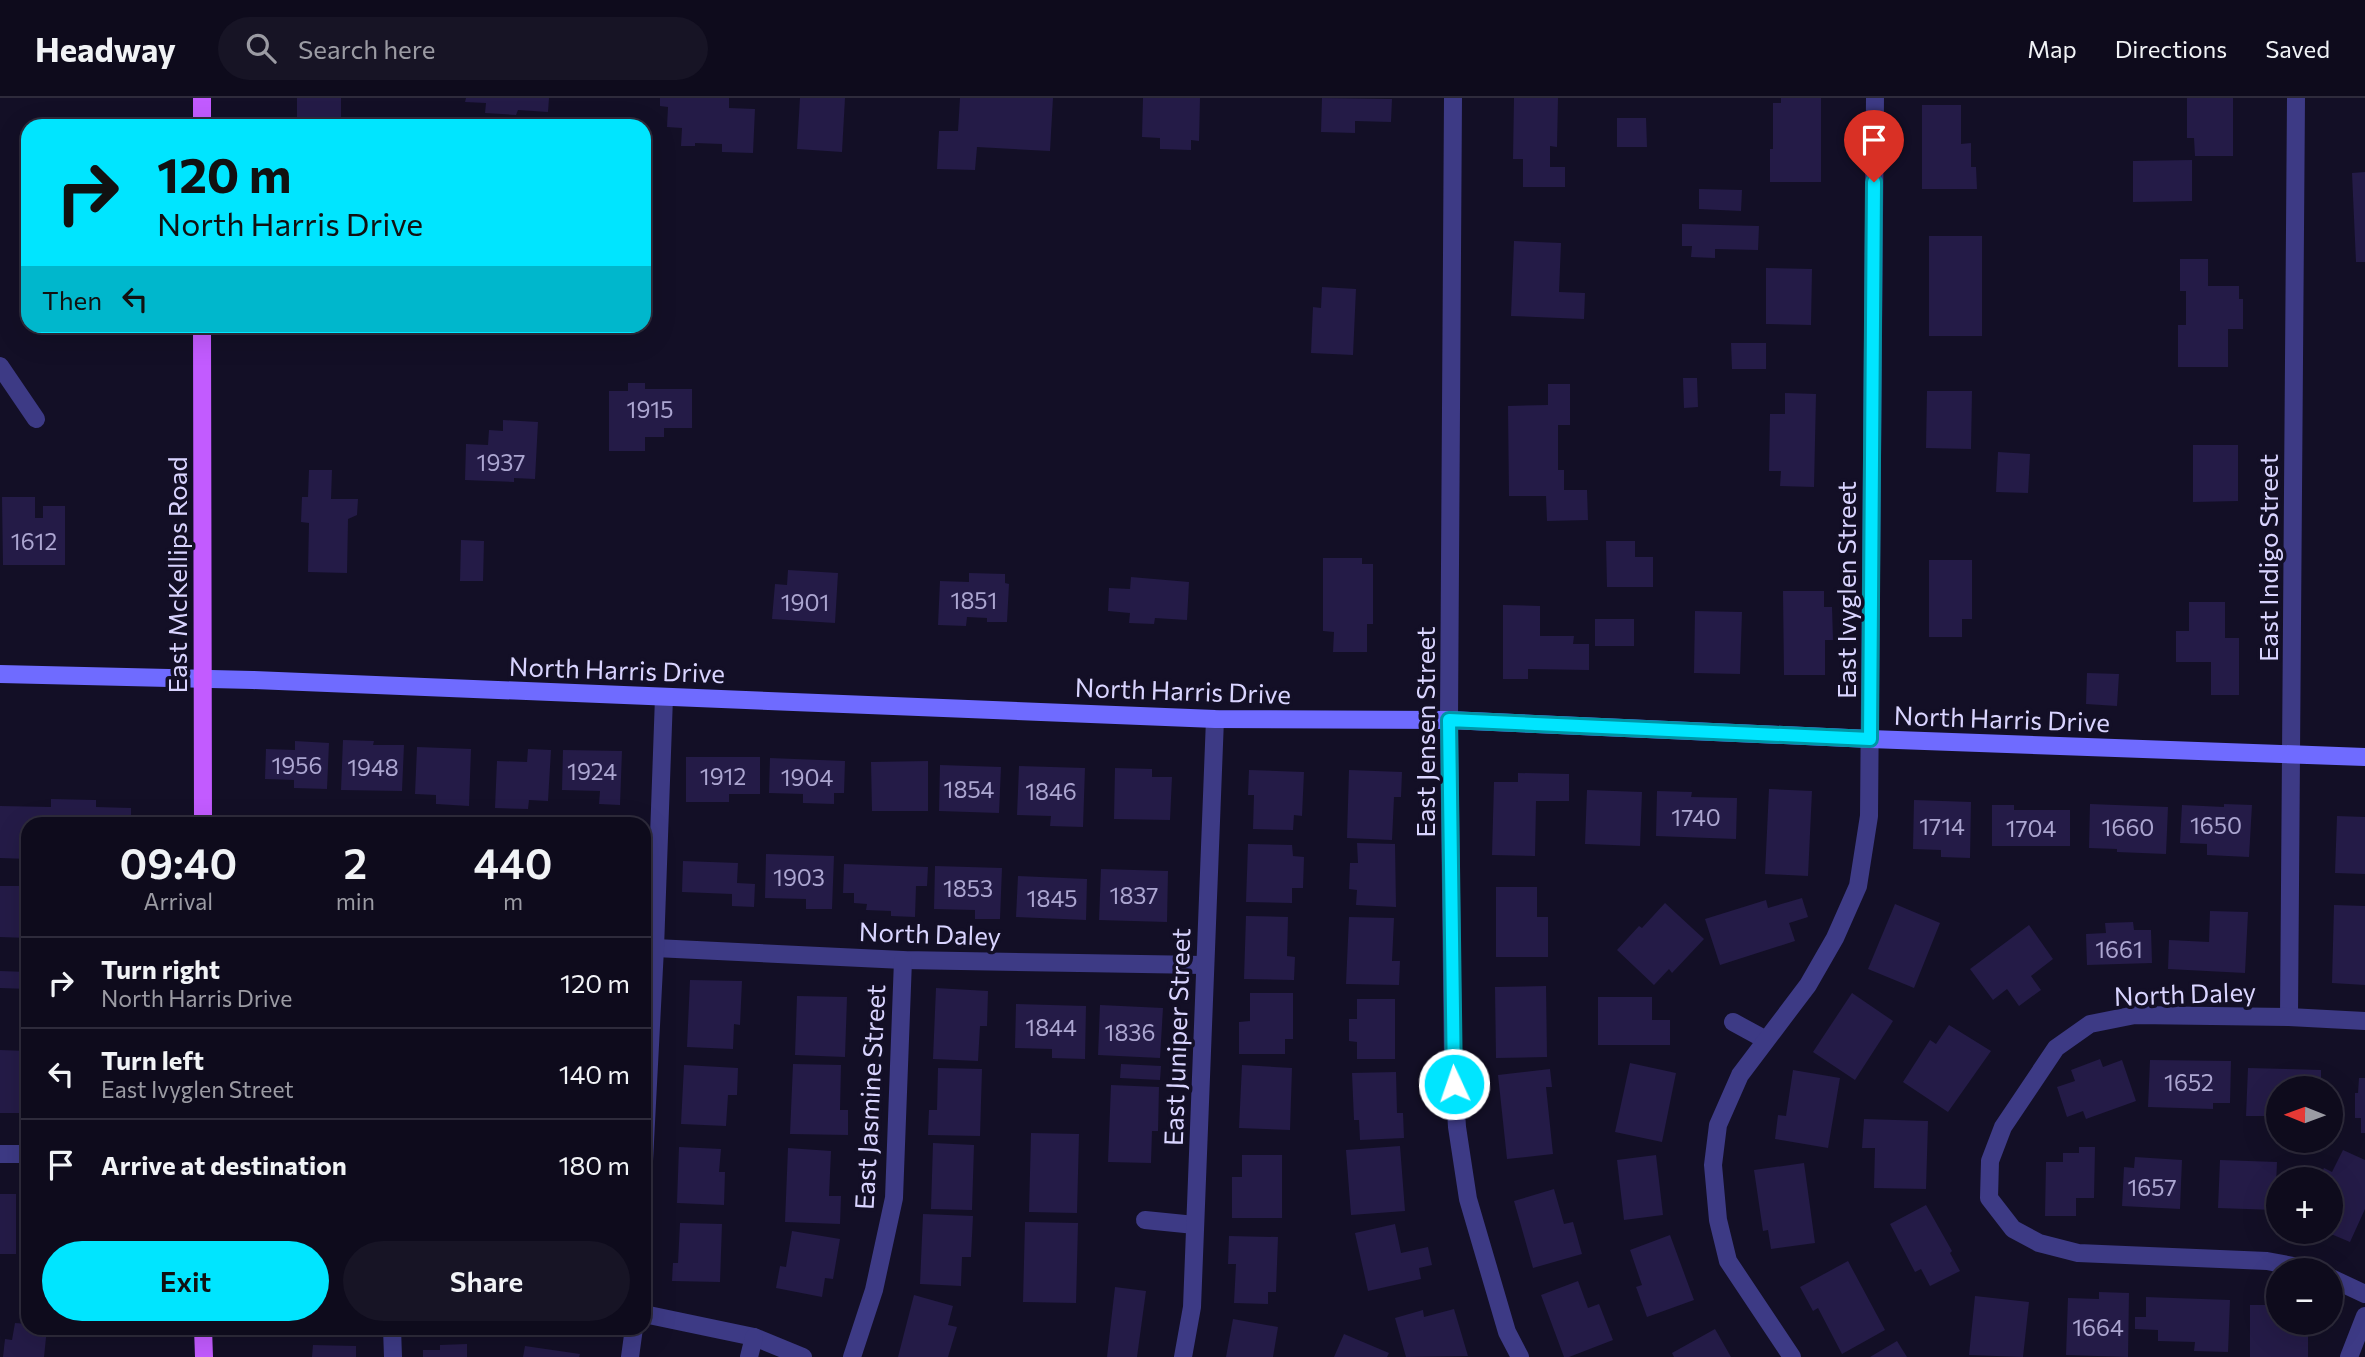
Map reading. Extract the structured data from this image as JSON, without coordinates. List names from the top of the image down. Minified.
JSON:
{"streets":{"main road":["East McKellips Road"],"street":["East Indigo Street","East Ivyglen Street","North Harris Drive","East Jensen Street","North Daley","East Juniper Street","East Jasmine Street"]},"crossings":[["East Indigo Street","North Harris Drive"],["East Indigo Street","North Daley"],["East McKellips Road","North Harris Drive"],["East Ivyglen Street","North Harris Drive"],["North Harris Drive","East Jensen Street"],["North Harris Drive","East Juniper Street"],["North Daley","East Juniper Street"],["North Daley","East Jasmine Street"]],"house_numbers":["1915","1937","1612","1851","1901","1956","1948","1924","1912","1904","1854","1846","1740","1650","1714","1660","1704","1903","1853","1837","1845","1661","1844","1836","1652","1657","1664"],"north":"left","page":{"header":"Headway","search":"Search here","nav":["Map","Directions","Saved"],"turn":["120 m","North Harris Drive"],"then":"Then","eta":["09:40","Arrival","2","min","440","m"],"list":[{"name":"Turn right","note":"North Harris Drive","value":"120 m"},{"name":"Turn left","note":"East Ivyglen Street","value":"140 m"},{"name":"Arrive at destination","value":"180 m"}],"map_buttons":["+","−"],"buttons":["Exit","Share"]}}
